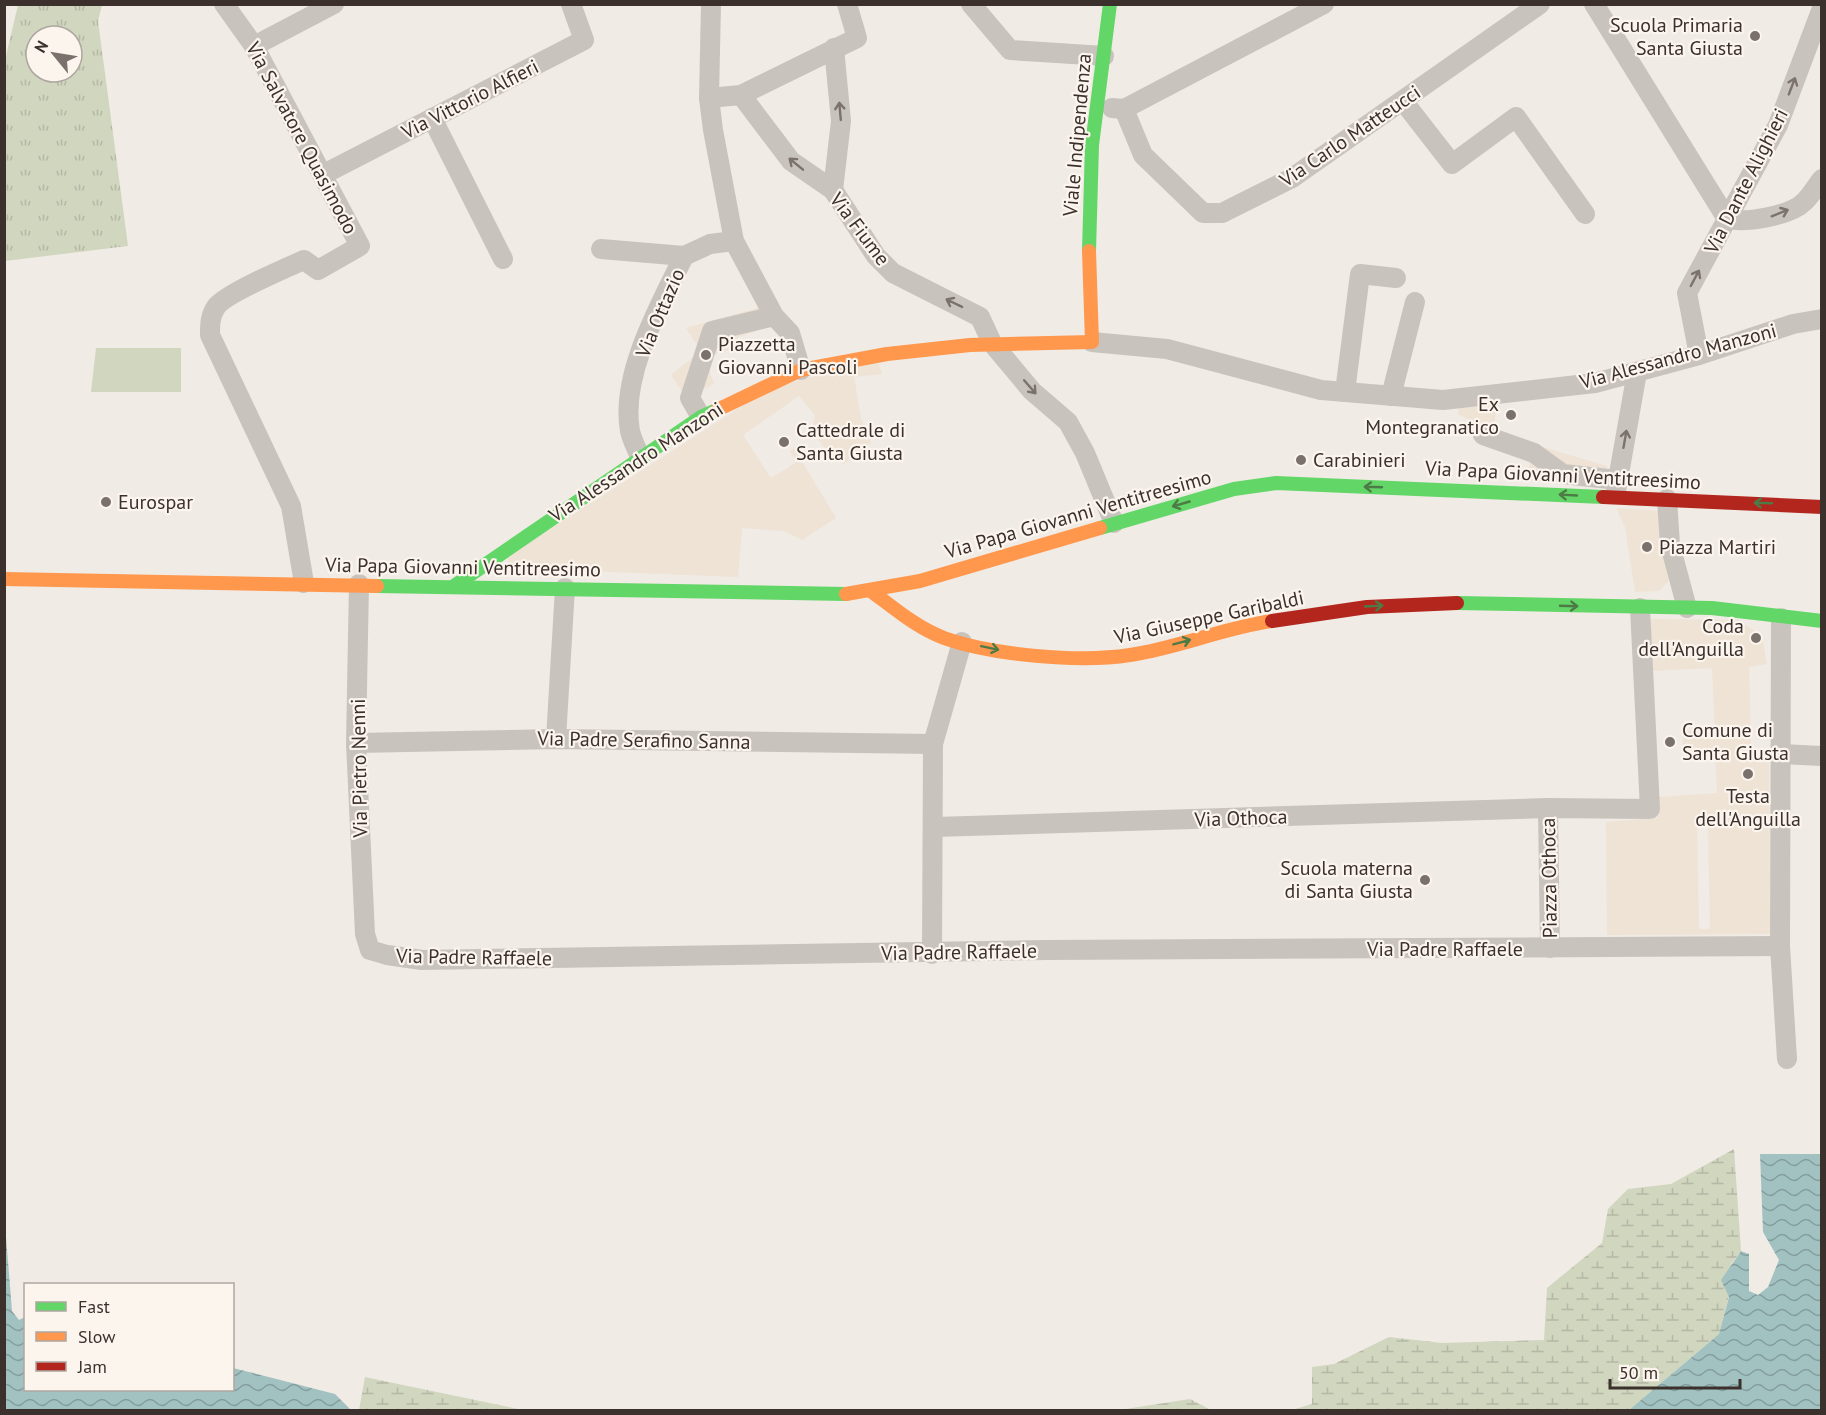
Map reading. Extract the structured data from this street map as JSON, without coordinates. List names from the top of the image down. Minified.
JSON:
{"streets":{"main road":["Viale Indipendenza","Via Alessandro Manzoni","Via Papa Giovanni Ventitreesimo","Via Giuseppe Garibaldi"],"street":["Via Vittorio Alfieri","Via Carlo Matteucci","Via Salvatore Quasimodo","Via Dante Alighieri","Via Fiume","Via Ottazio","Via Padre Serafino Sanna","Via Pietro Nenni","Via Othoca","Piazza Othoca","Via Padre Raffaele"]},"crossings":[["Via Vittorio Alfieri","Via Salvatore Quasimodo"],["Viale Indipendenza","Via Alessandro Manzoni"],["Via Salvatore Quasimodo","Via Papa Giovanni Ventitreesimo"],["Via Dante Alighieri","Via Alessandro Manzoni"],["Via Fiume","Via Alessandro Manzoni"],["Via Fiume","Via Papa Giovanni Ventitreesimo"],["Via Ottazio","Via Alessandro Manzoni"],["Via Alessandro Manzoni","Via Papa Giovanni Ventitreesimo"],["Via Papa Giovanni Ventitreesimo","Via Giuseppe Garibaldi"],["Via Papa Giovanni Ventitreesimo","Via Pietro Nenni"],["Via Giuseppe Garibaldi","Piazza Othoca"],["Via Padre Serafino Sanna","Via Pietro Nenni"],["Via Pietro Nenni","Via Padre Raffaele"],["Via Othoca","Piazza Othoca"],["Piazza Othoca","Via Padre Raffaele"]],"one_way":["Via Dante Alighieri","Via Papa Giovanni Ventitreesimo","Via Giuseppe Garibaldi"],"places":["Scuola Primaria Santa Giusta","Piazzetta Giovanni Pascoli","Ex Montegranatico","Cattedrale di Santa Giusta","Carabinieri","Eurospar","Piazza Martiri","Coda dell'Anguilla","Comune di Santa Giusta","Testa dell'Anguilla","Scuola materna di Santa Giusta"],"legend":["Fast","Slow","Jam"],"scale_bar":"50 m","north":"top left"}
